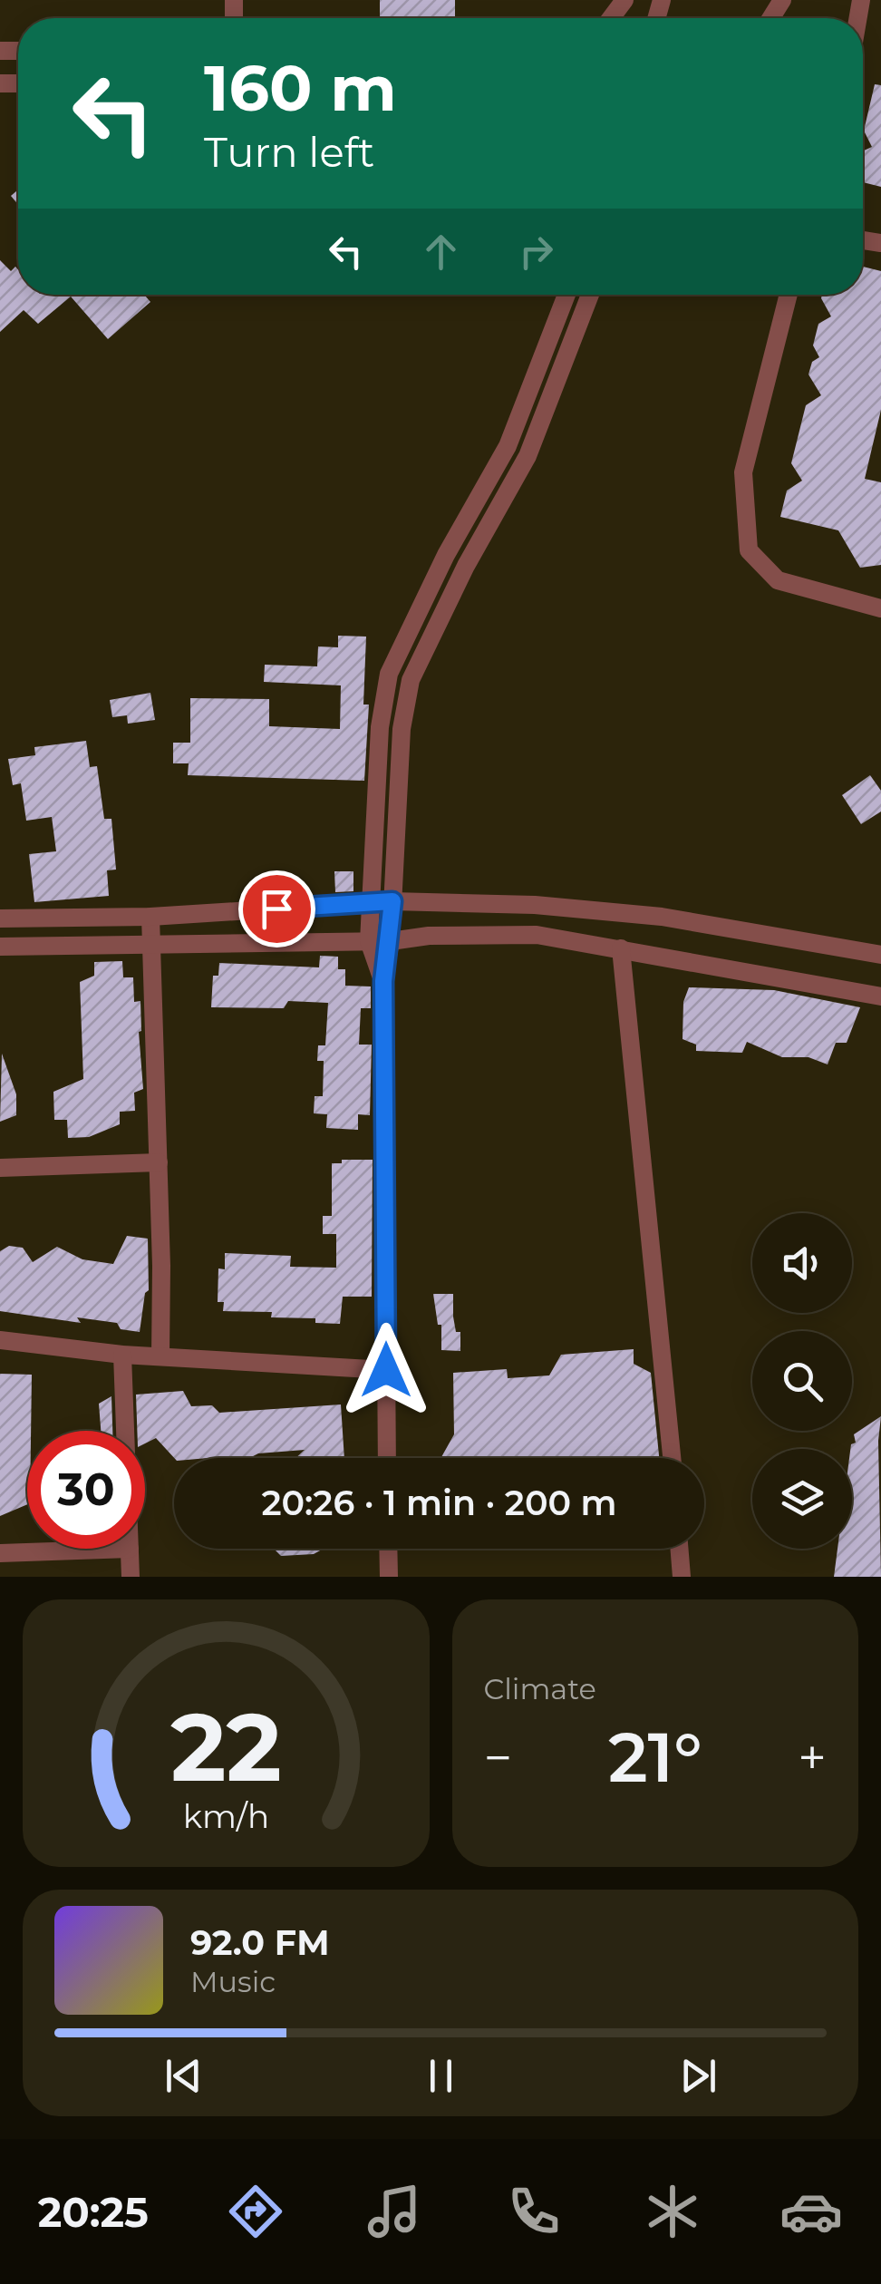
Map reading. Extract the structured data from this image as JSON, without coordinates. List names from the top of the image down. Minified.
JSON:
{"page":{"turn":["160 m","Turn left"],"limit":"30","trip":"20:26 · 1 min · 200 m","tile":"Climate","heat":["−","21°","+"],"song":["92.0 FM","Music"],"tabs":"20:25","gauge":["22","km/h"]}}
